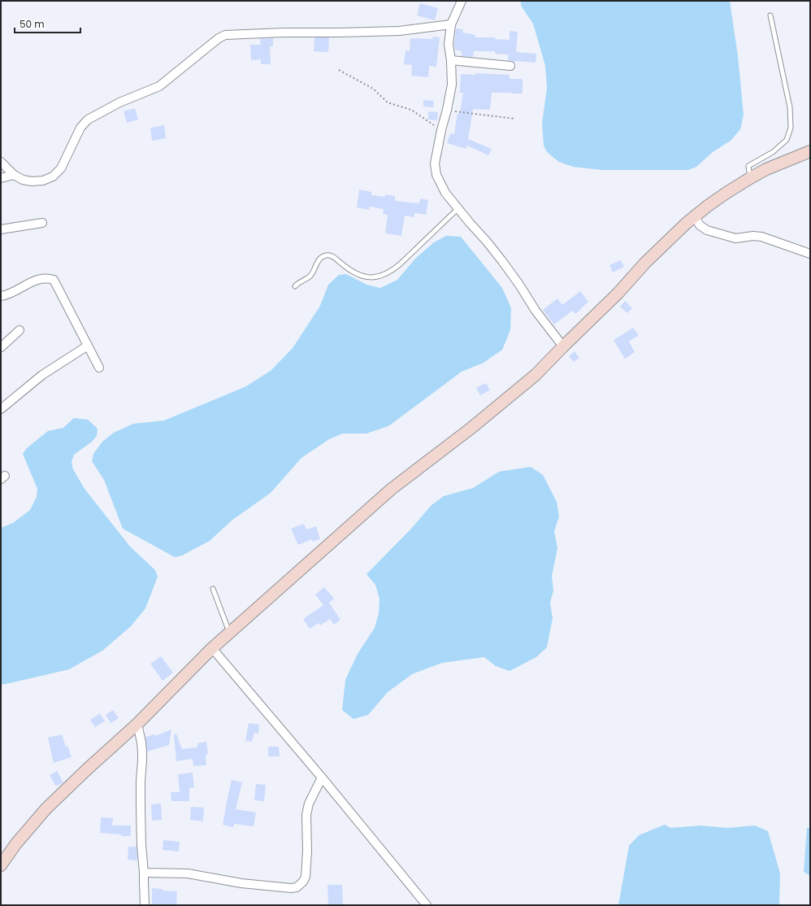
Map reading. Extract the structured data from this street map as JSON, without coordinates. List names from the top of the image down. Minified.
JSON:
{"scale_bar":"50 m"}
